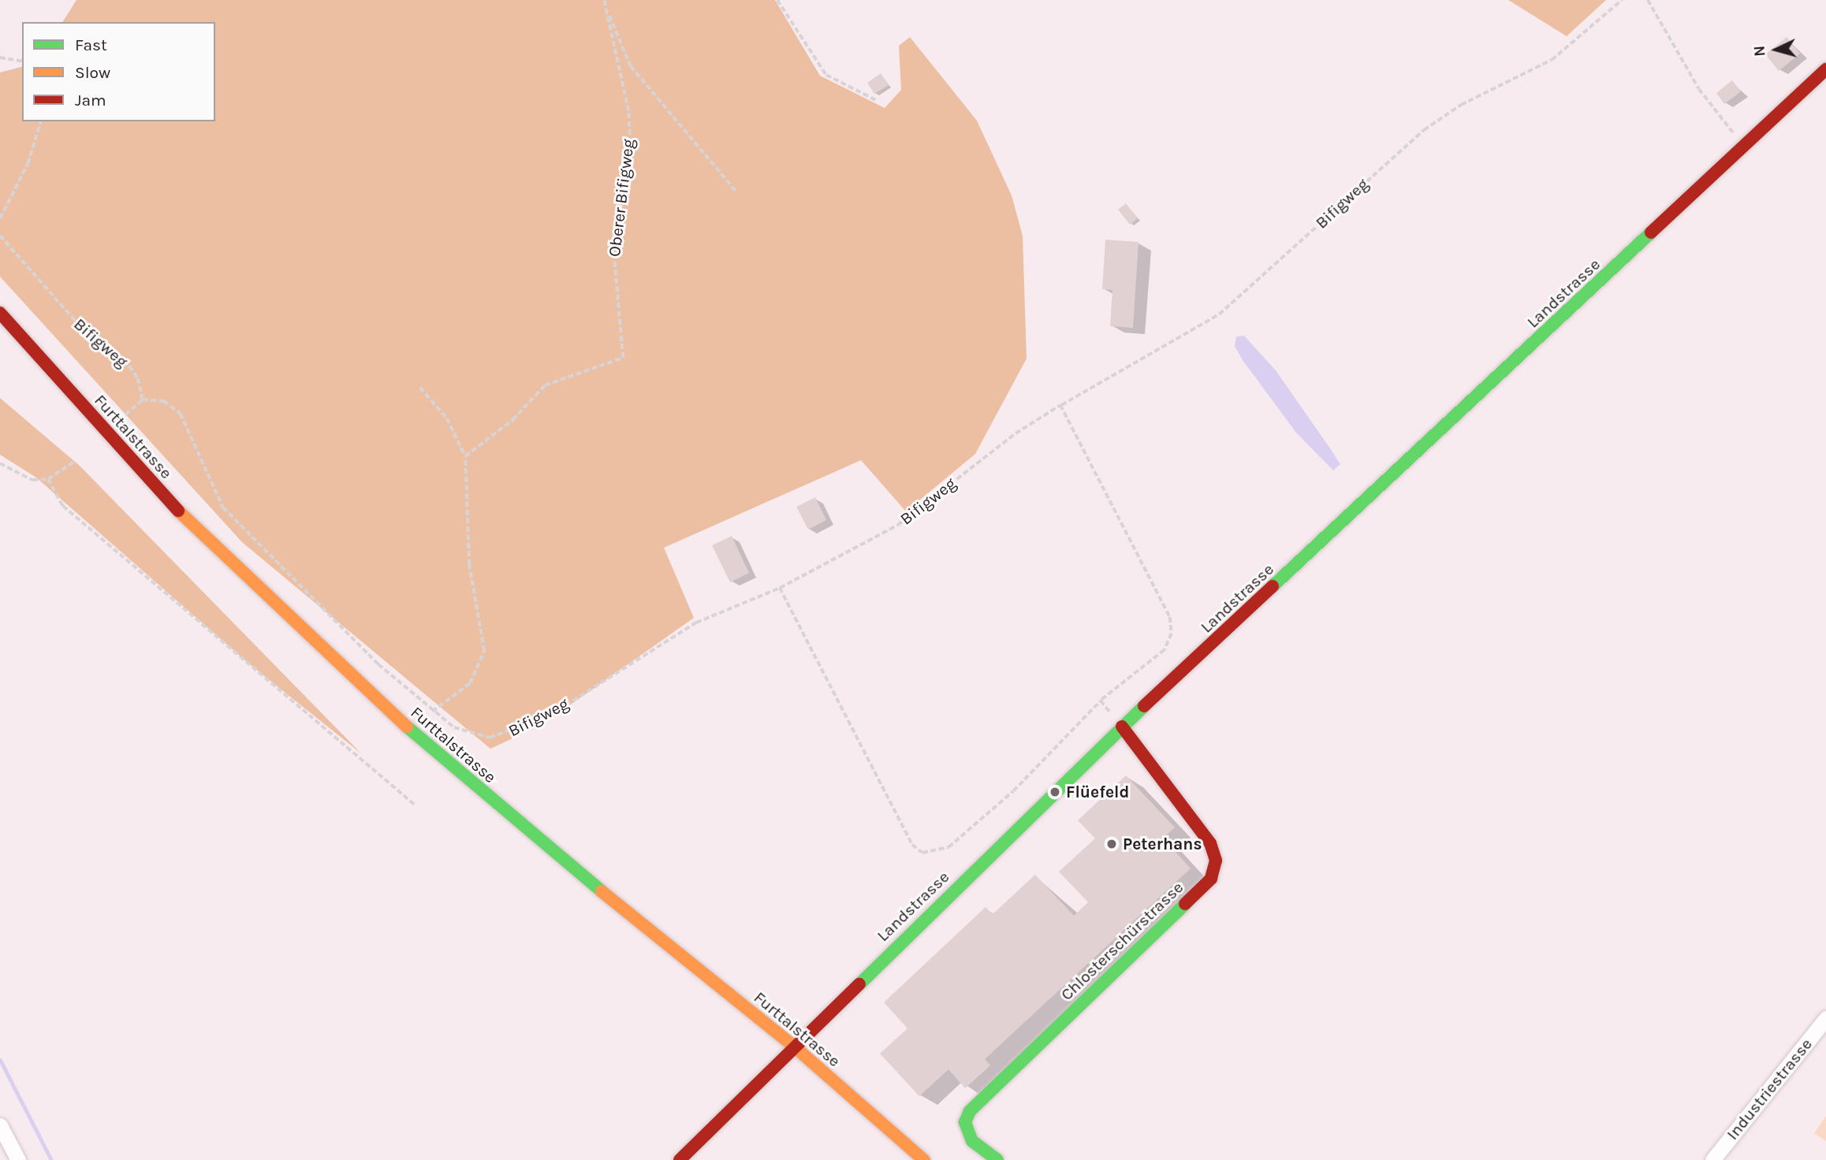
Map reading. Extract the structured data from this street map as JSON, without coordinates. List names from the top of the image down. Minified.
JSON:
{"streets":{"main road":["Landstrasse","Furttalstrasse","Chlosterschürstrasse"],"street":["Industriestrasse"],"path":["Oberer Bifigweg","Bifigweg"]},"crossings":[["Landstrasse","Furttalstrasse"],["Landstrasse","Chlosterschürstrasse"]],"places":["Flüefeld","Peterhans"],"legend":["Fast","Slow","Jam"],"north":"left"}
